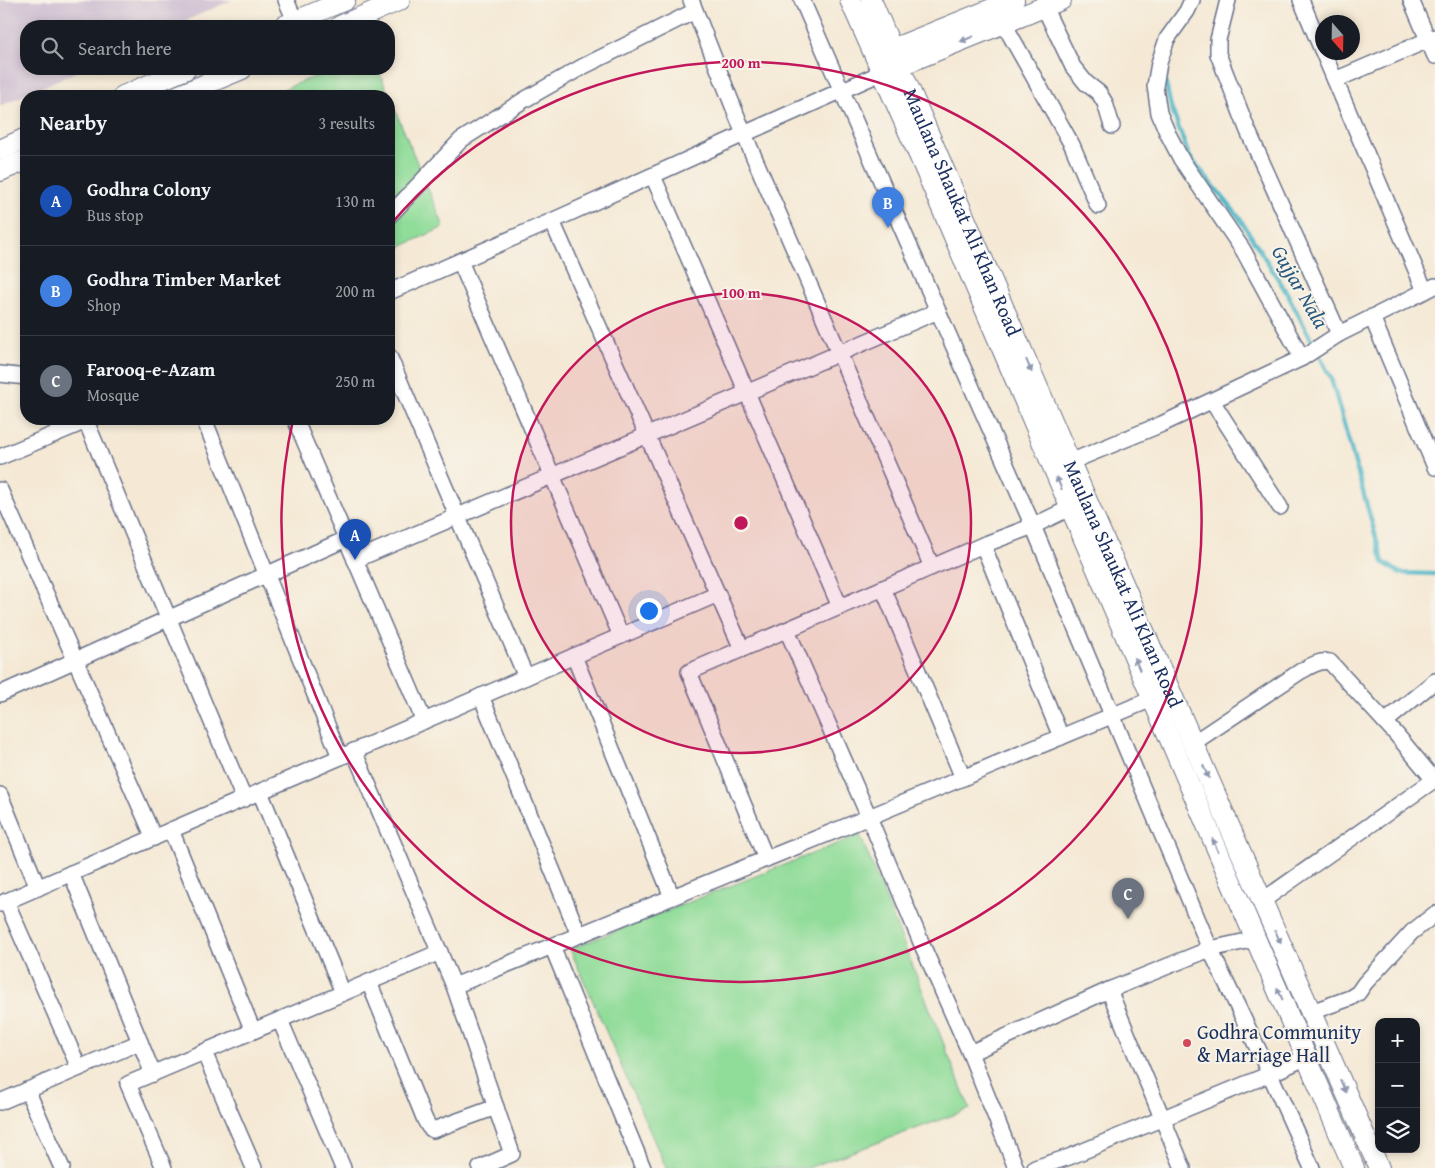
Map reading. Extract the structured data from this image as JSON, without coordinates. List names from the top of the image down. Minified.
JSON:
{"streets":{"main road":["Maulana Shaukat Ali Khan Road"]},"water":["Gujjar Nala"],"places":["Godhra Community & Marriage Hall"],"north":"bottom","page":{"search":"Search here","heading":["Nearby","3 results"],"list":[{"mark":"A","name":"Godhra Colony","note":"Bus stop","value":"130 m"},{"mark":"B","name":"Godhra Timber Market","note":"Shop","value":"200 m"},{"mark":"C","name":"Farooq-e-Azam","note":"Mosque","value":"250 m"}],"pins":["B","A","C"],"map_buttons":["+","−"]},"rings":["200 m","100 m"]}
